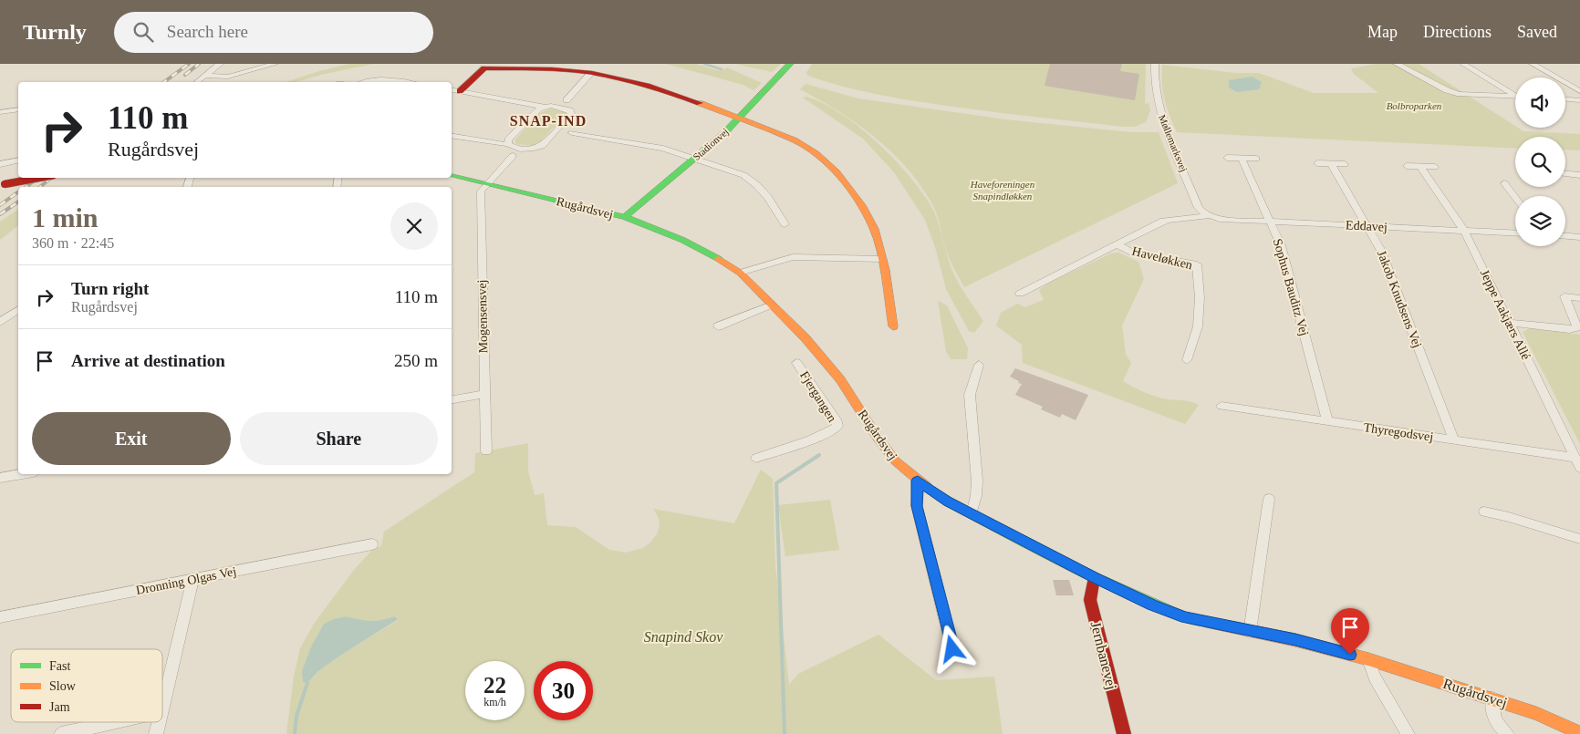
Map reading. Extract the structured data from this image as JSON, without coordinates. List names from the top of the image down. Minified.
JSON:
{"streets":{"street":["Møllemarksvej","Stadionvej","Rugårdsvej","Eddavej","Haveløkken","Sophus Bauditz Vej","Jakob Knudsens Vej","Jeppe Aakjærs Allé","Mogensensvej","Fjergangen","Thyregodsvej","Dronning Olgas Vej","Jernbanevej"]},"crossings":[["Møllemarksvej","Eddavej"],["Møllemarksvej","Haveløkken"],["Stadionvej","Rugårdsvej"],["Rugårdsvej","Mogensensvej"],["Rugårdsvej","Jernbanevej"],["Eddavej","Haveløkken"],["Eddavej","Sophus Bauditz Vej"],["Eddavej","Jakob Knudsens Vej"],["Eddavej","Jeppe Aakjærs Allé"],["Sophus Bauditz Vej","Thyregodsvej"],["Jakob Knudsens Vej","Thyregodsvej"],["Jeppe Aakjærs Allé","Thyregodsvej"]],"districts":["SNAP-IND"],"parks":["Bolbroparken","Haveforeningen Snapindløkken","Snapind Skov"],"legend":["Fast","Slow","Jam"],"page":{"header":"Turnly","search":"Search here","nav":["Map","Directions","Saved"],"turn":["110 m","Rugårdsvej"],"heading":["1 min","360 m · 22:45"],"list":[{"name":"Turn right","note":"Rugårdsvej","value":"110 m"},{"name":"Arrive at destination","value":"250 m"}],"buttons":["Exit","Share"],"speed":"22 km/h","limit":"30"}}
